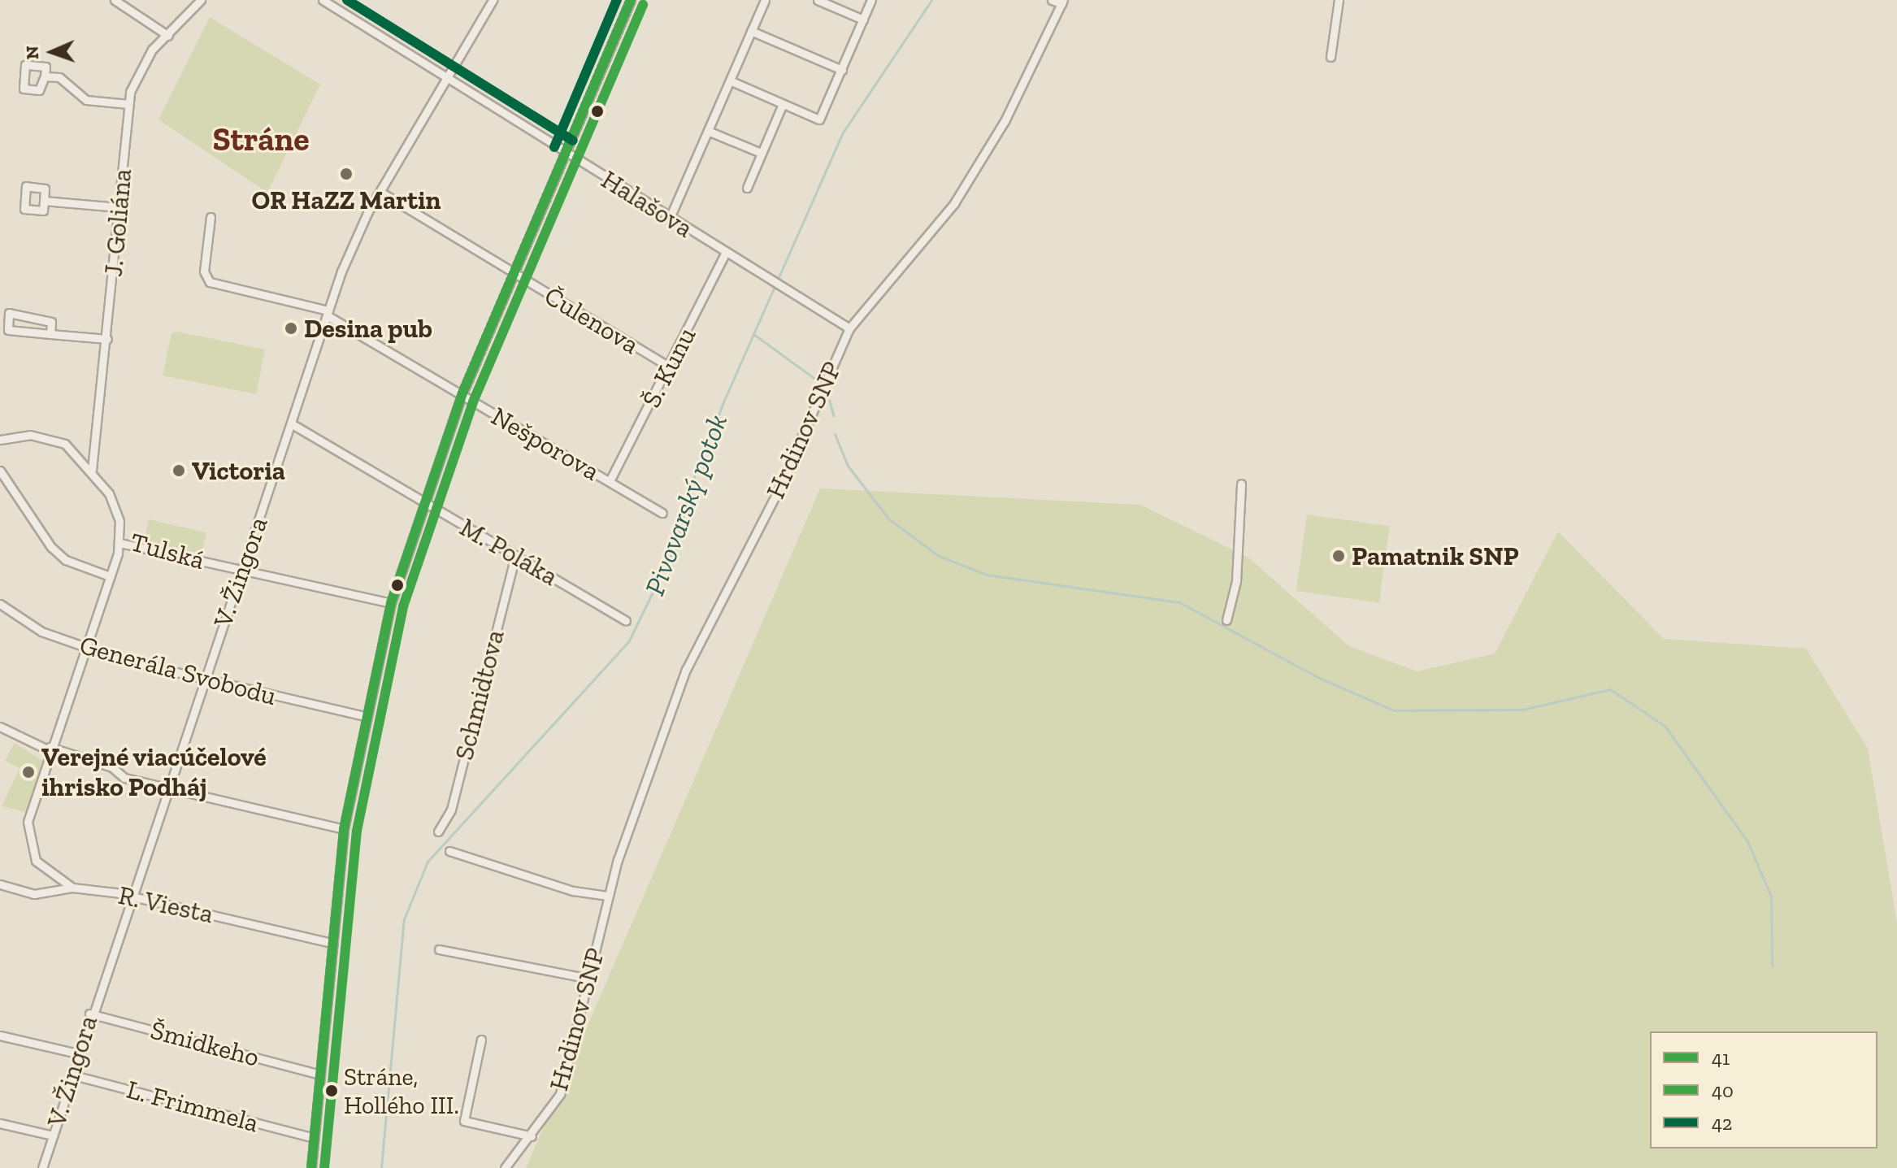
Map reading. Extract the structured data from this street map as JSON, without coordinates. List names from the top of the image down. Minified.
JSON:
{"streets":{"street":["Halašova","J. Goliána","Čulenova","Š. Kunu","Hrdinov SNP","Nešporova","Tulská","M. Poláka","V. Žingora","Generála Svobodu","Schmidtova","R. Viesta","Šmidkeho","L. Frimmela"]},"crossings":[["Halašova","Š. Kunu"],["Halašova","Hrdinov SNP"],["Halašova","V. Žingora"],["J. Goliána","Tulská"],["Čulenova","Š. Kunu"],["Čulenova","V. Žingora"],["Š. Kunu","Nešporova"],["Nešporova","V. Žingora"],["Tulská","V. Žingora"],["M. Poláka","V. Žingora"],["M. Poláka","Schmidtova"],["V. Žingora","Generála Svobodu"],["V. Žingora","R. Viesta"],["V. Žingora","Šmidkeho"],["V. Žingora","L. Frimmela"]],"districts":["Stráne"],"water":["Pivovarský potok"],"places":["OR HaZZ Martin","Desina pub","Victoria","Pamatnik SNP","Verejné viacúčelové ihrisko Podháj","Stráne, Hollého III."],"lines":["transit line 41","transit line 42","transit line 40"],"legend":["41","40","42"],"north":"left"}
